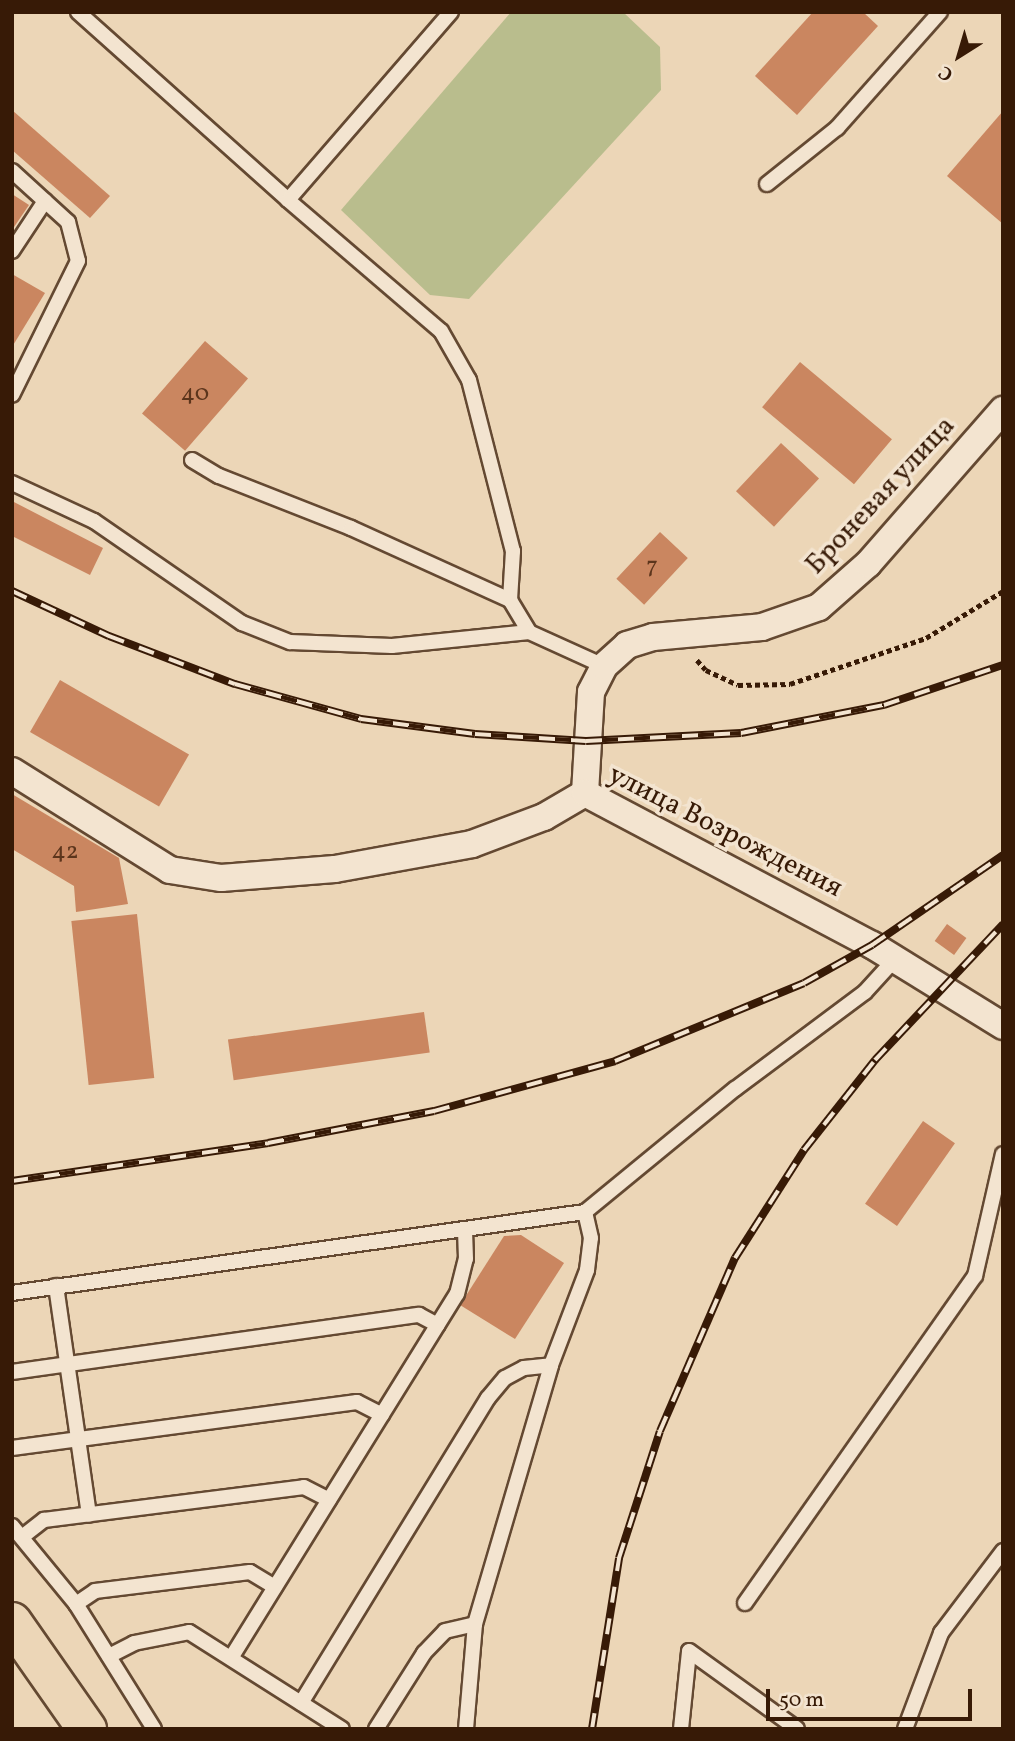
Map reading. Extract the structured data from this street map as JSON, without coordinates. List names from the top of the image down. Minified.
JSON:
{"streets":{"street":["Броневая улица","улица Возрождения"]},"crossings":[["Броневая улица","улица Возрождения"]],"house_numbers":["40","7","42"],"scale_bar":"50 m","north":"bottom left"}
